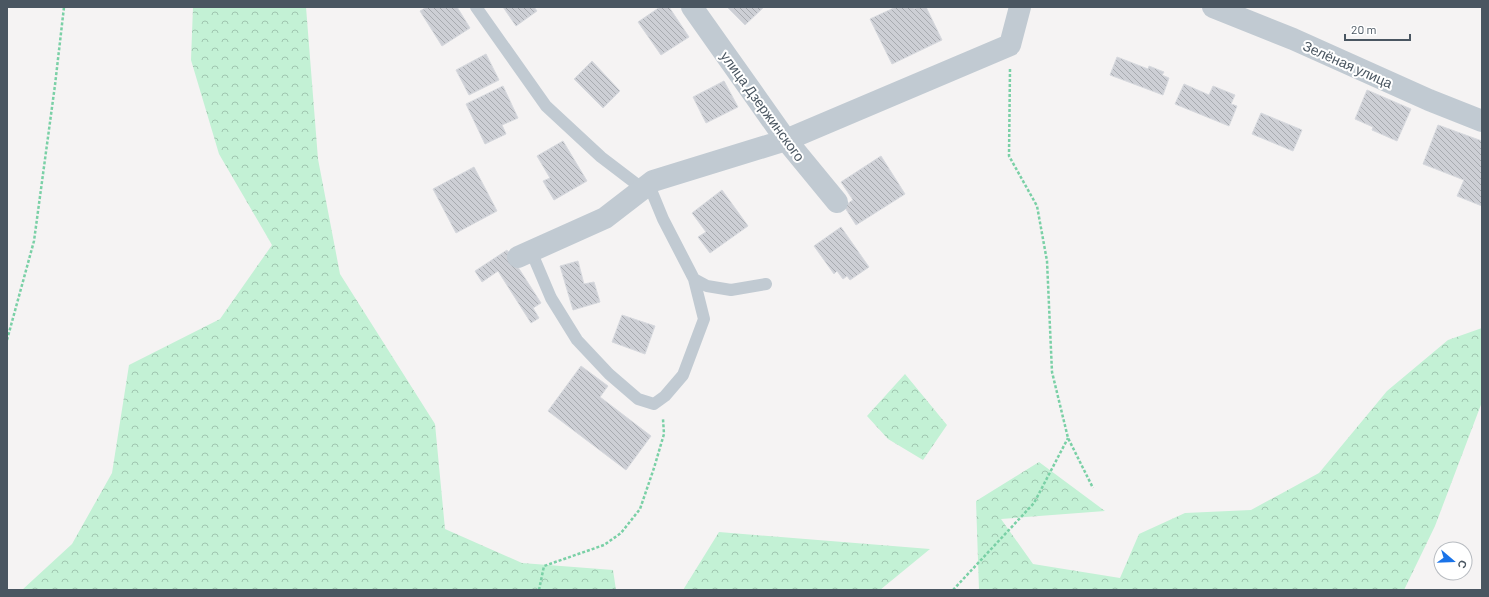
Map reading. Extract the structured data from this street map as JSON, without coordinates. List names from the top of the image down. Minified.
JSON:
{"streets":{"street":["Зелёная улица","улица Дзержинского"]},"scale_bar":"20 m","north":"right"}
